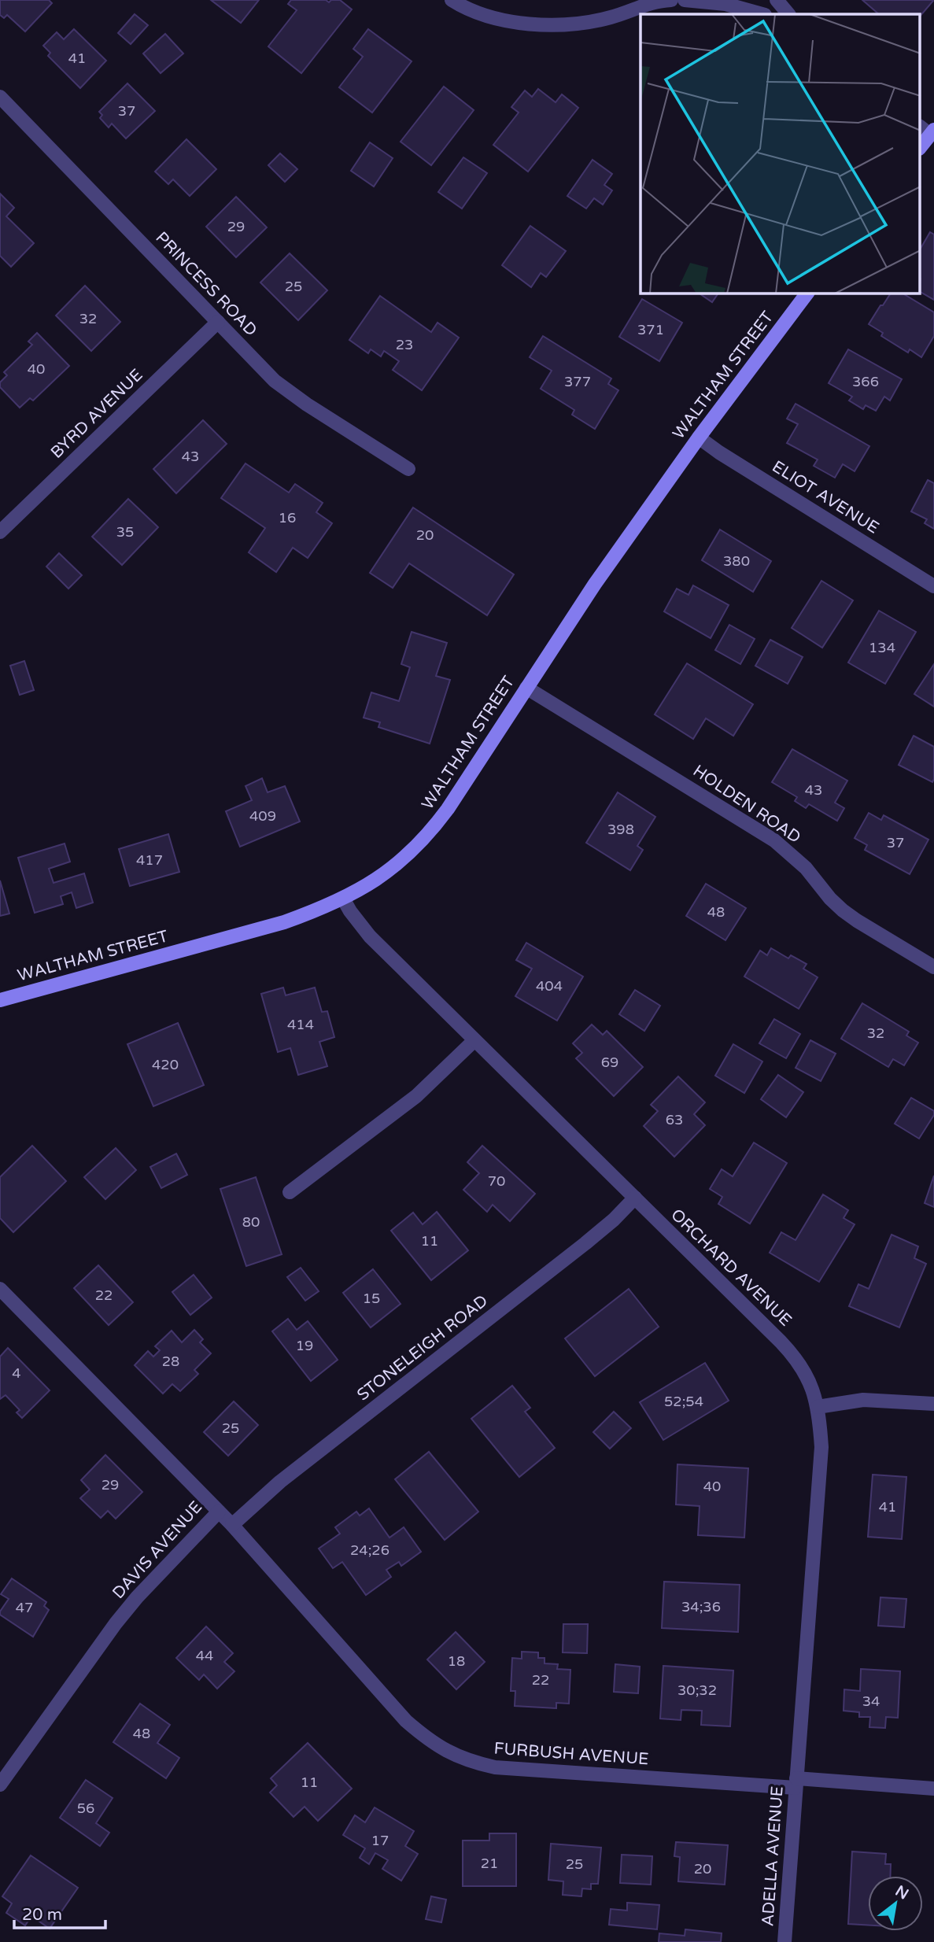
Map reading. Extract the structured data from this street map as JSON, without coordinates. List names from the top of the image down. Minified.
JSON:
{"streets":{"main road":["WALTHAM STREET"],"street":["PRINCESS ROAD","BYRD AVENUE","ELIOT AVENUE","HOLDEN ROAD","ORCHARD AVENUE","STONELEIGH ROAD","DAVIS AVENUE","FURBUSH AVENUE","ADELLA AVENUE"]},"crossings":[["PRINCESS ROAD","BYRD AVENUE"],["WALTHAM STREET","ELIOT AVENUE"],["WALTHAM STREET","HOLDEN ROAD"],["WALTHAM STREET","ORCHARD AVENUE"],["ORCHARD AVENUE","STONELEIGH ROAD"],["ORCHARD AVENUE","FURBUSH AVENUE"],["ORCHARD AVENUE","ADELLA AVENUE"],["STONELEIGH ROAD","FURBUSH AVENUE"],["DAVIS AVENUE","FURBUSH AVENUE"],["FURBUSH AVENUE","ADELLA AVENUE"]],"house_numbers":["41","37","29","25","32","371","23","40","377","366","43","16","35","20","380","134","43","409","398","37","417","48","404","414","32","69","420","63","70","80","11","22","15","19","28","4","52;54","25","29","40","41","24;26","34;36","47","44","18","22","30;32","34","48","11","56","17","21","25","20"],"scale_bar":"20 m","north":"top right"}
